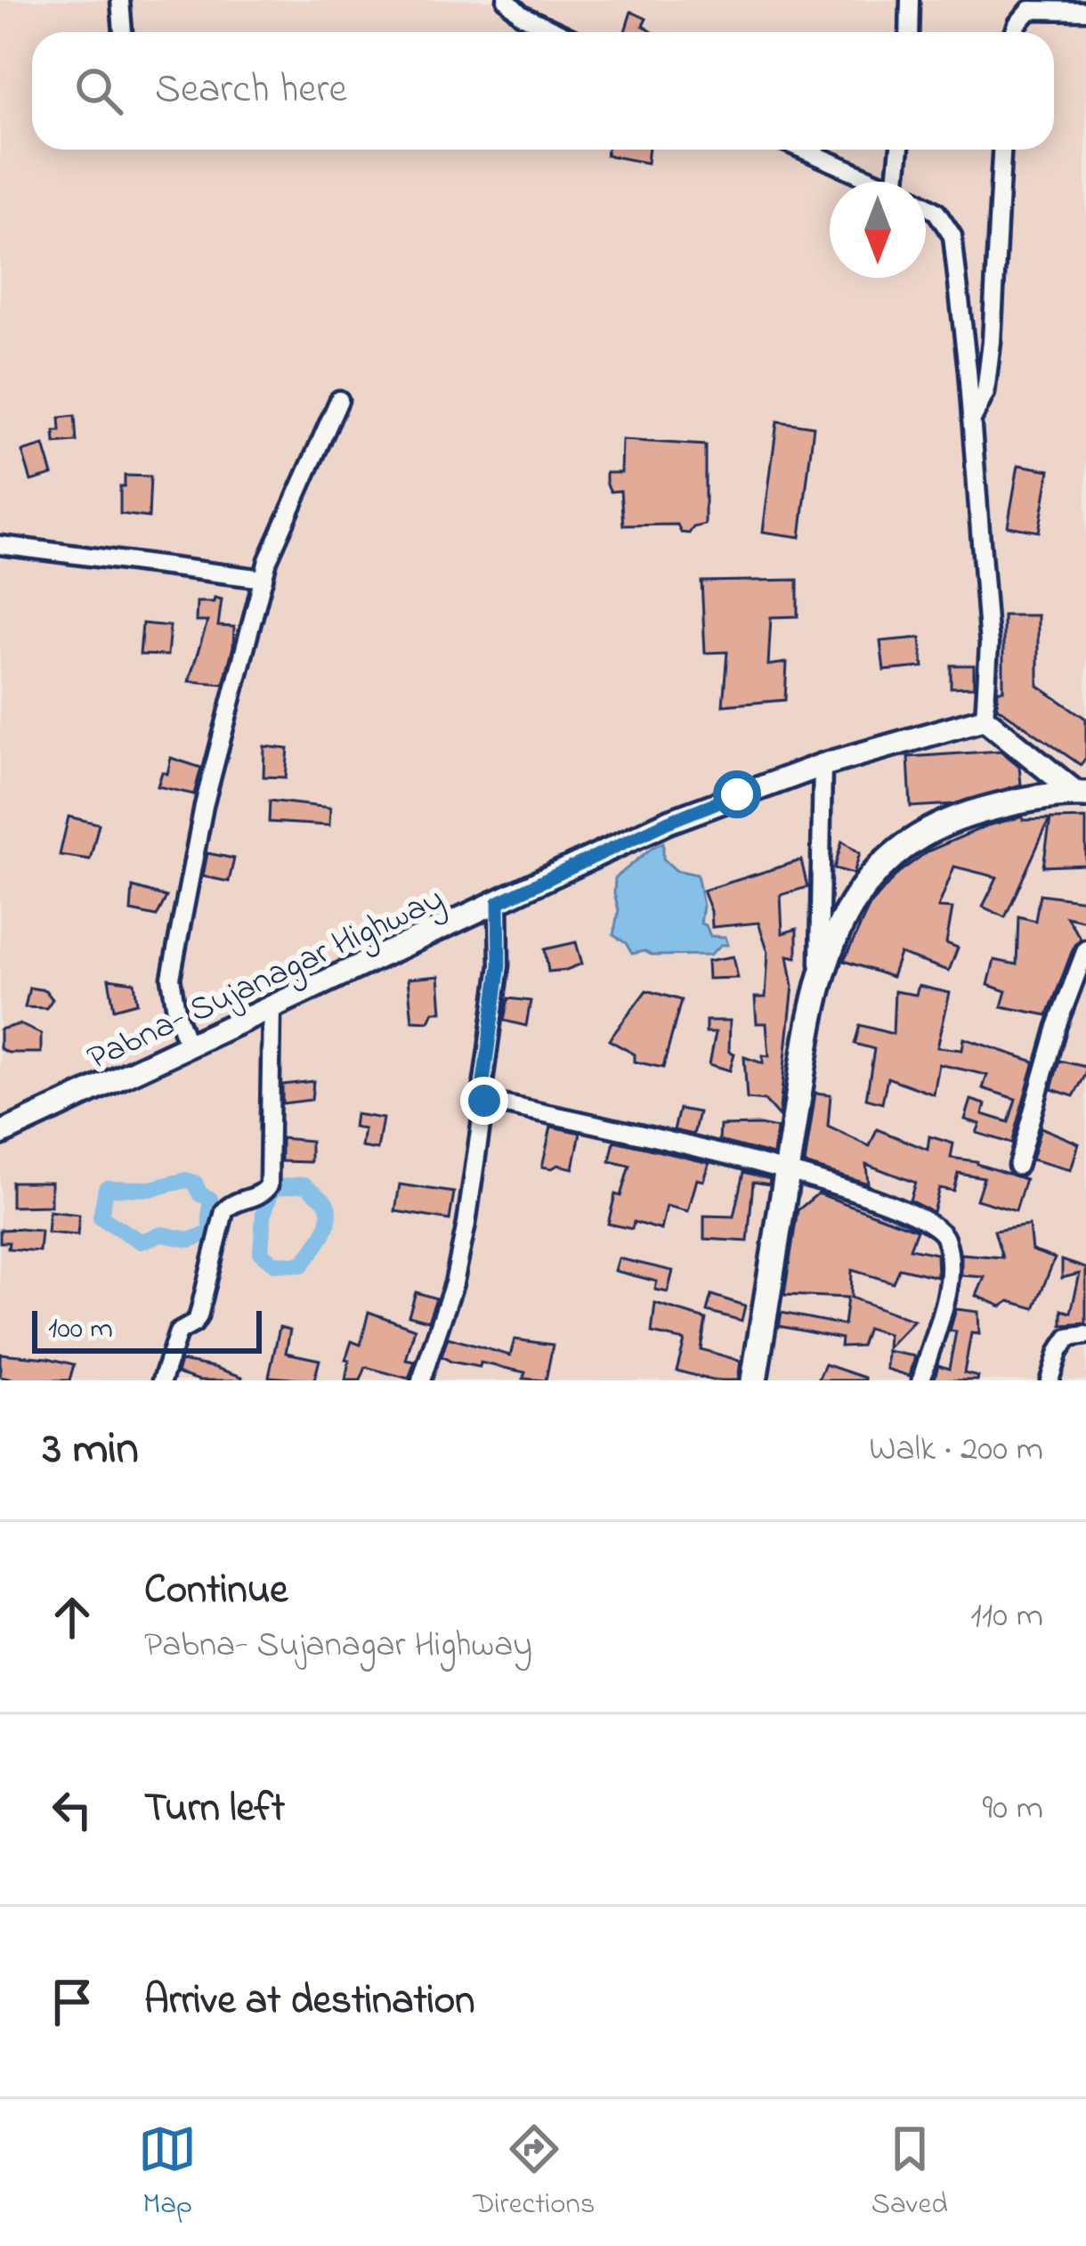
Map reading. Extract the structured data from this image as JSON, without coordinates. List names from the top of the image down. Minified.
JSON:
{"streets":{"main road":["Pabna- Sujanagar Highway"]},"scale_bar":"100 m","north":"bottom","page":{"search":"Search here","scale":"100 m","heading":["3 min","Walk · 200 m"],"list":[["Continue","Pabna- Sujanagar Highway","110 m"],["Turn left","90 m"],"Arrive at destination"],"nav":["Map","Directions","Saved"]}}
